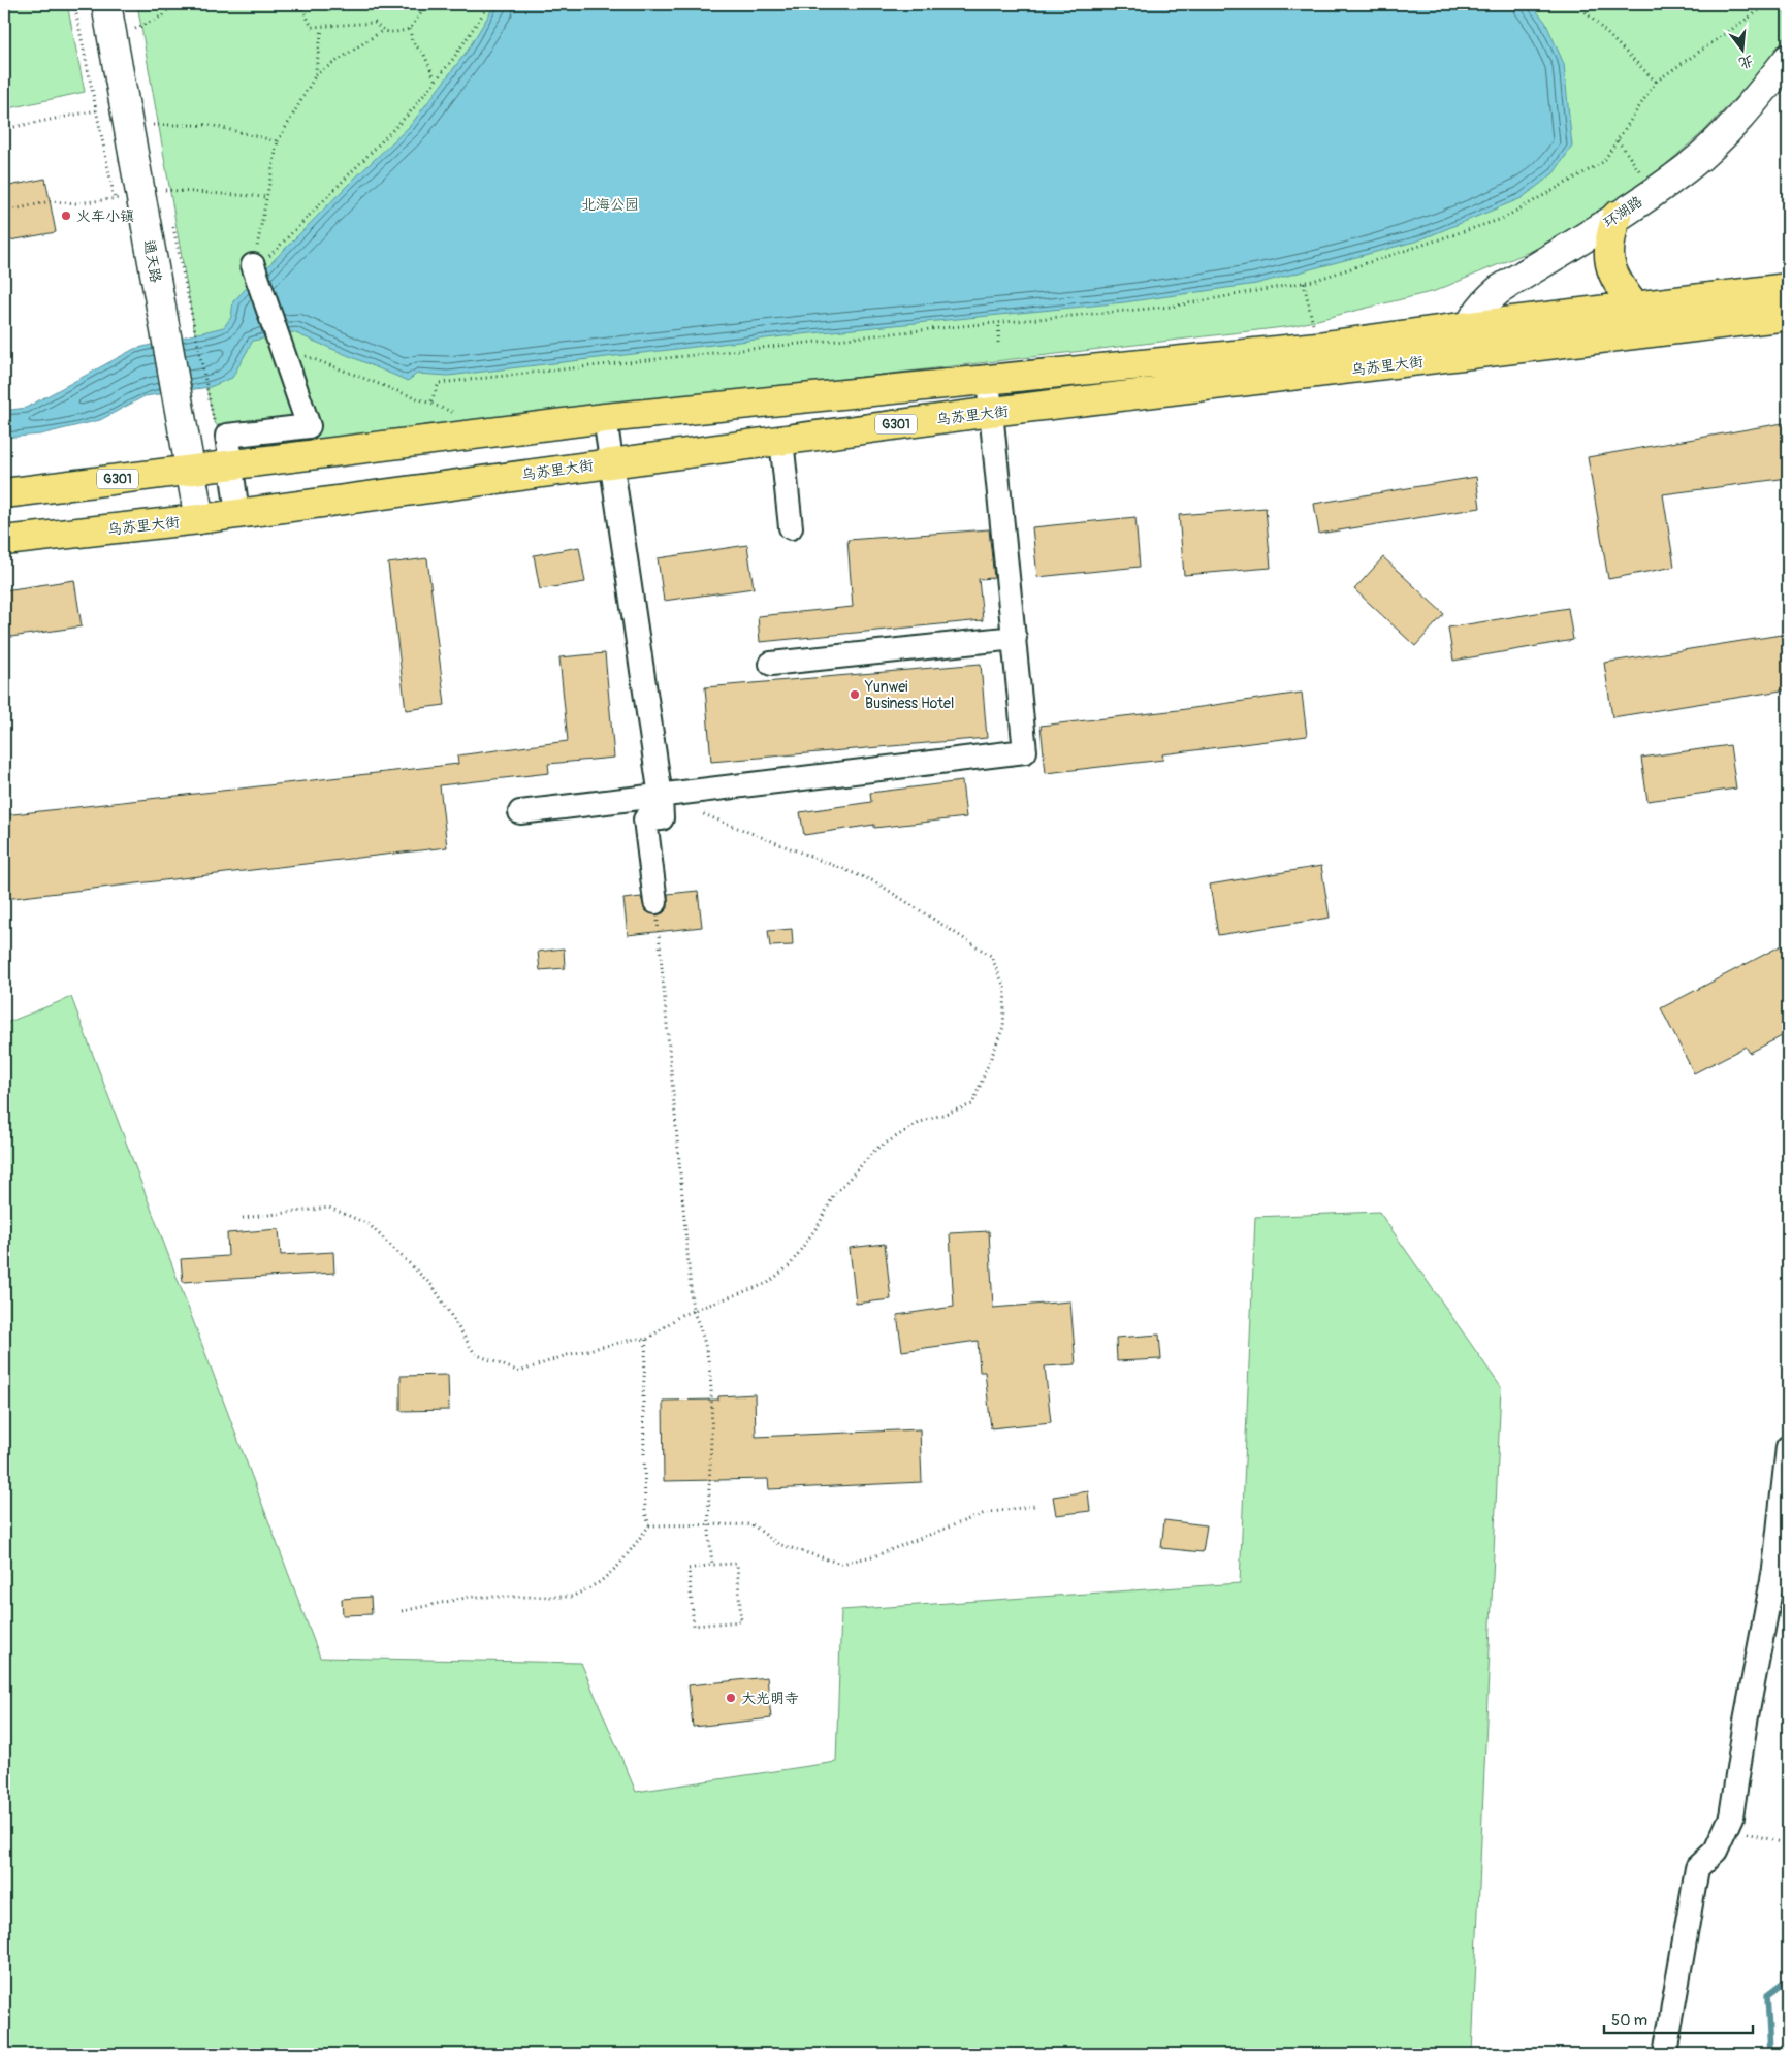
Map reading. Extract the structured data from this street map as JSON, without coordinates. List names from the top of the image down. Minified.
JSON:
{"streets":{"highway":["乌苏里大街","G301"],"main road":["环湖路","通天路"]},"crossings":[["环湖路","乌苏里大街"],["通天路","乌苏里大街"]],"parks":["北海公园"],"places":["火车小镇","Yunwei Business Hotel","大光明寺"],"scale_bar":"50 m","north":"bottom"}
